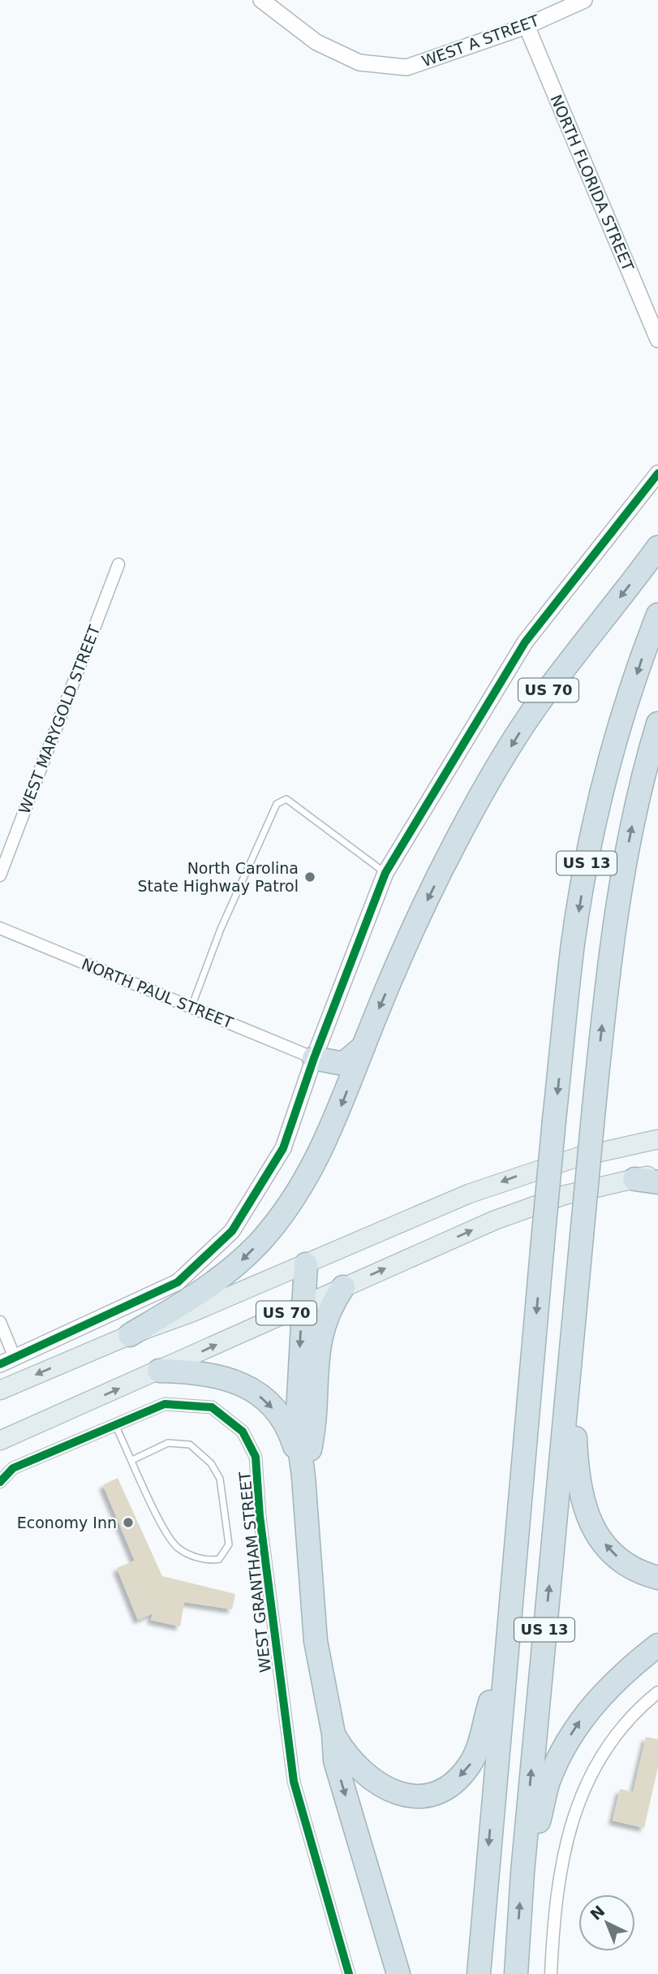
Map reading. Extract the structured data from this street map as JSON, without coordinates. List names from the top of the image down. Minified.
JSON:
{"streets":{"highway":["US 70","US 13"],"street":["WEST A STREET","NORTH FLORIDA STREET","WEST MARYGOLD STREET","NORTH PAUL STREET","WEST GRANTHAM STREET"]},"crossings":[["WEST A STREET","NORTH FLORIDA STREET"]],"places":["North Carolina State Highway Patrol","Economy Inn"],"north":"top left"}
